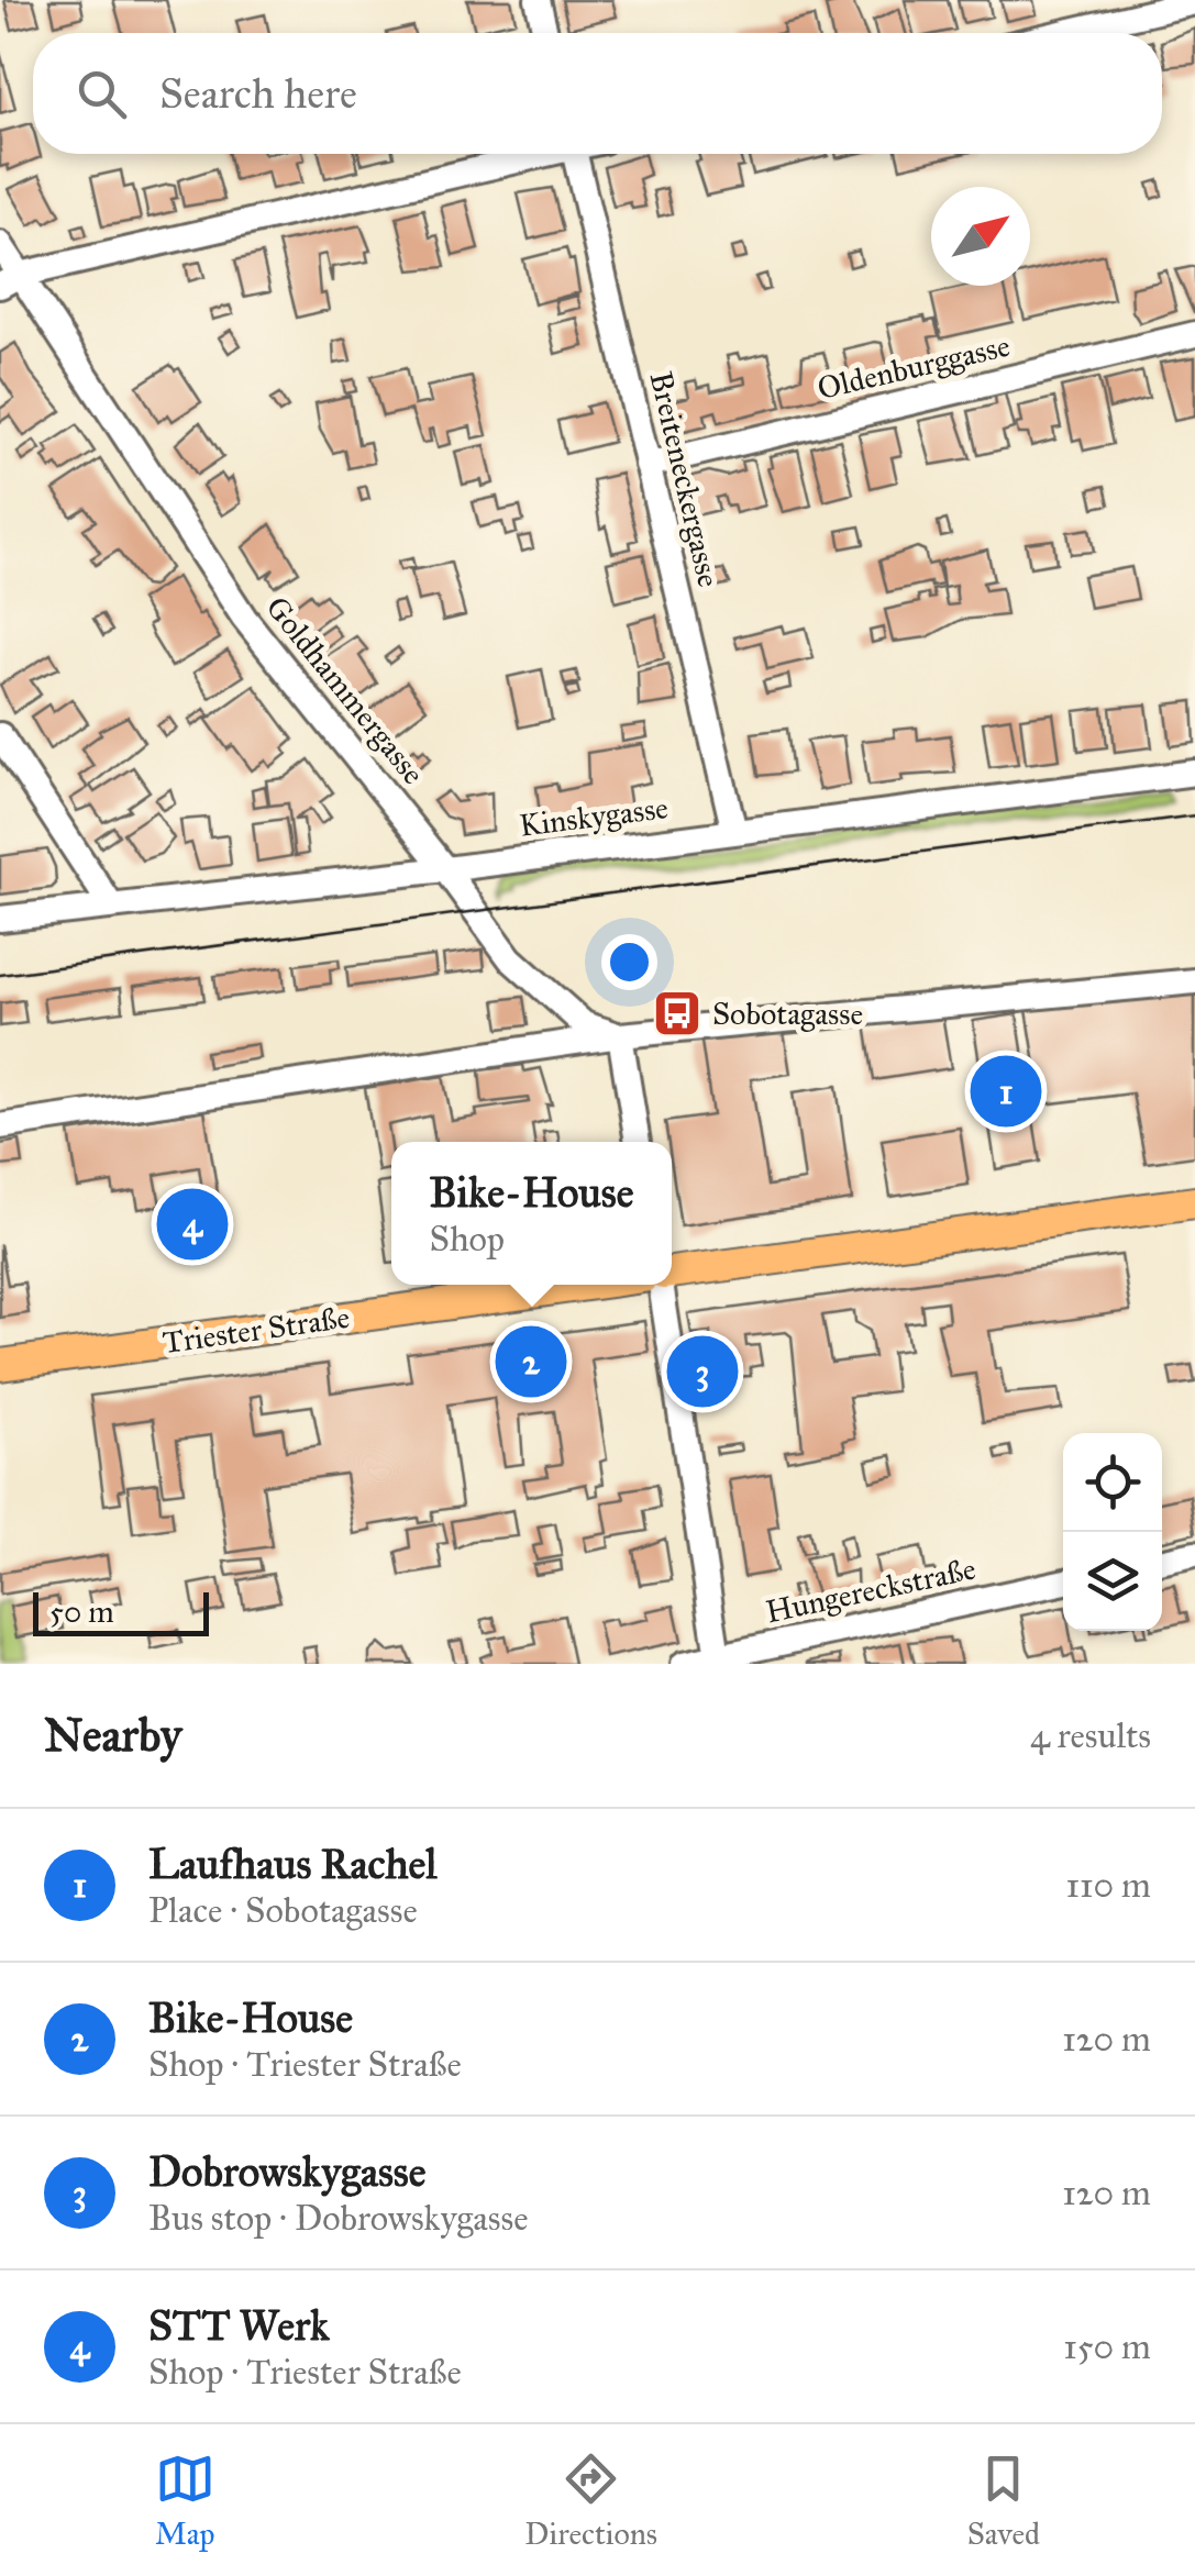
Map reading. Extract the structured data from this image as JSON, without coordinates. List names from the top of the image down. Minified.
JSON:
{"streets":{"main road":["Triester Straße"],"street":["Oldenburggasse","Breiteneckergasse","Goldhammergasse","Kinskygasse","Hungereckstraße"]},"crossings":[["Oldenburggasse","Breiteneckergasse"],["Breiteneckergasse","Kinskygasse"],["Goldhammergasse","Kinskygasse"]],"places":{"bus stop":["Sobotagasse"]},"scale_bar":"50 m","north":"top right","page":{"search":"Search here","pins":["1","4","2","3"],"popup":["Bike-House","Shop"],"scale":"50 m","heading":["Nearby","4 results"],"list":[{"mark":"1","name":"Laufhaus Rachel","note":"Place · Sobotagasse","value":"110 m"},{"mark":"2","name":"Bike-House","note":"Shop · Triester Straße","value":"120 m"},{"mark":"3","name":"Dobrowskygasse","note":"Bus stop · Dobrowskygasse","value":"120 m"},{"mark":"4","name":"STT Werk","note":"Shop · Triester Straße","value":"150 m"}],"nav":["Map","Directions","Saved"]}}
